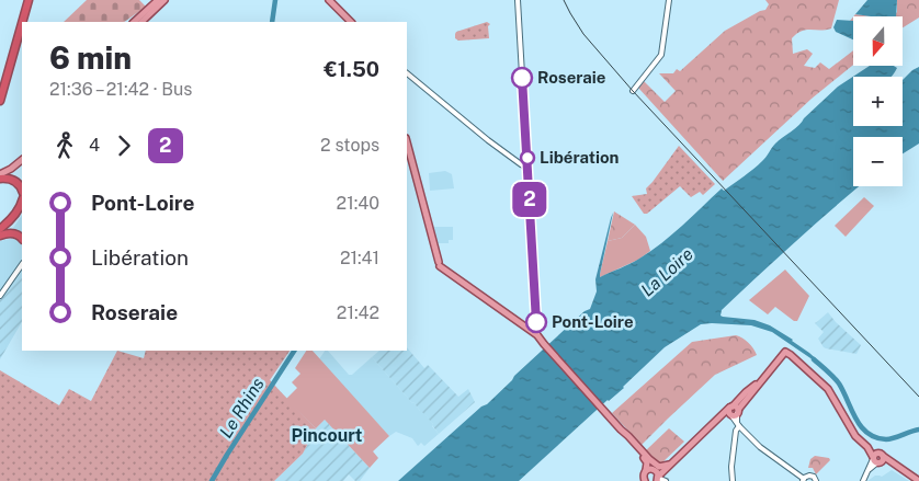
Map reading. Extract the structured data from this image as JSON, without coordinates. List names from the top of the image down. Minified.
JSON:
{"districts":["Pincourt"],"water":["La Loire","Le Rhins"],"places":["Roseraie","Libération","Pont-Loire"],"lines":["bus line 2"],"north":"bottom","page":{"on_map":"2","map_buttons":["+","−"],"heading":["6 min","21:36 – 21:42 · Bus","€1.50"],"legs":["4","2","2 stops"],"list":[{"name":"Pont-Loire","value":"21:40"},{"name":"Libération","value":"21:41"},{"name":"Roseraie","value":"21:42"}]}}
